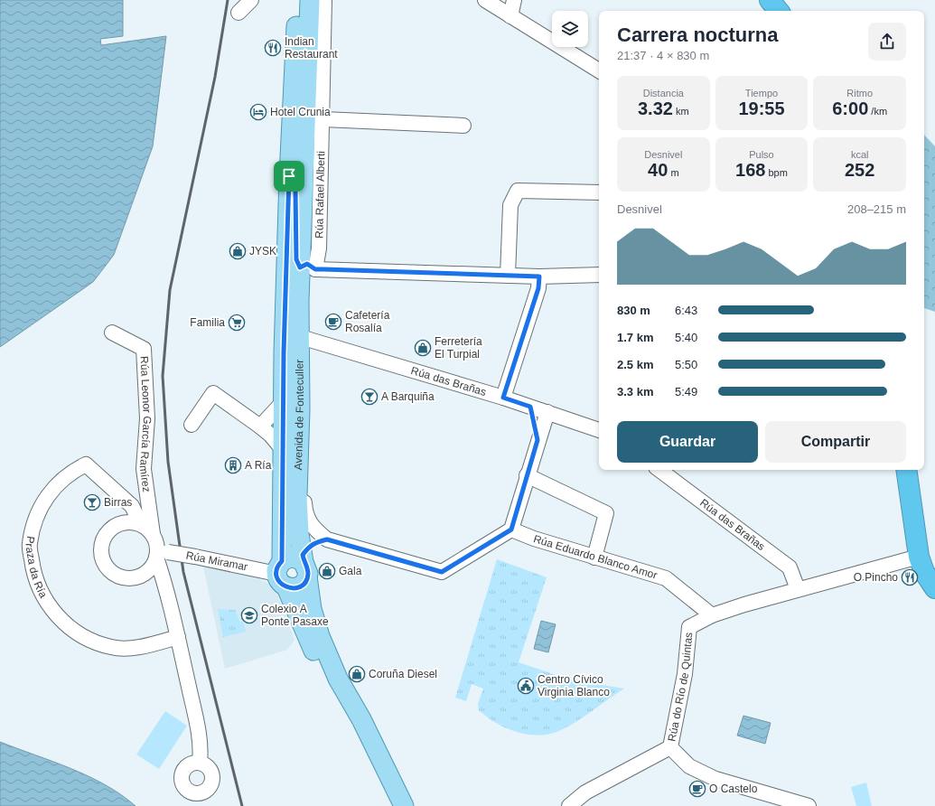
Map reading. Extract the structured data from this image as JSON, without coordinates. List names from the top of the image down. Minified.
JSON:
{"streets":{"main road":["Avenida de Fonteculler"],"street":["Rúa Rafael Alberti","Rúa das Brañas","Rúa Leonor García Ramírez","Rúa Eduardo Blanco Amor","Rúa Miramar","Praza da Ría","Rúa do Río de Quintas"]},"crossings":[["Rúa Rafael Alberti","Avenida de Fonteculler"],["Rúa das Brañas","Avenida de Fonteculler"],["Rúa das Brañas","Rúa do Río de Quintas"],["Avenida de Fonteculler","Rúa Miramar"],["Rúa Leonor García Ramírez","Rúa Miramar"],["Rúa Leonor García Ramírez","Praza da Ría"],["Rúa Eduardo Blanco Amor","Rúa do Río de Quintas"],["Rúa Miramar","Praza da Ría"]],"places":{"restaurant":["Indian Restaurant","O Pincho"],"hotel":["Hotel Crunia"],"shop":["JYSK","Ferretería El Turpial","Gala","Coruña Diesel"],"cafe":["Cafetería Rosalía","O Castelo"],"supermarket":["Familia"],"bar":["A Barquiña","Birras"],"building":["A Ría"],"school or university":["Colexio A Ponte Pasaxe"],"public building":["Centro Cívico Virginia Blanco"]},"page":{"heading":["Carrera nocturna","21:37 · 4 × 830 m"],"stats":[["Distancia","3.32 km"],["Tiempo","19:55"],["Ritmo","6:00 /km"],["Desnivel","40 m"],["Pulso","168 bpm"],["kcal","252"]],"chart":["Desnivel","208–215 m"],"list":[{"name":"830 m","note":"6:43"},{"name":"1.7 km","note":"5:40"},{"name":"2.5 km","note":"5:50"},{"name":"3.3 km","note":"5:49"}],"buttons":["Guardar","Compartir"]}}
